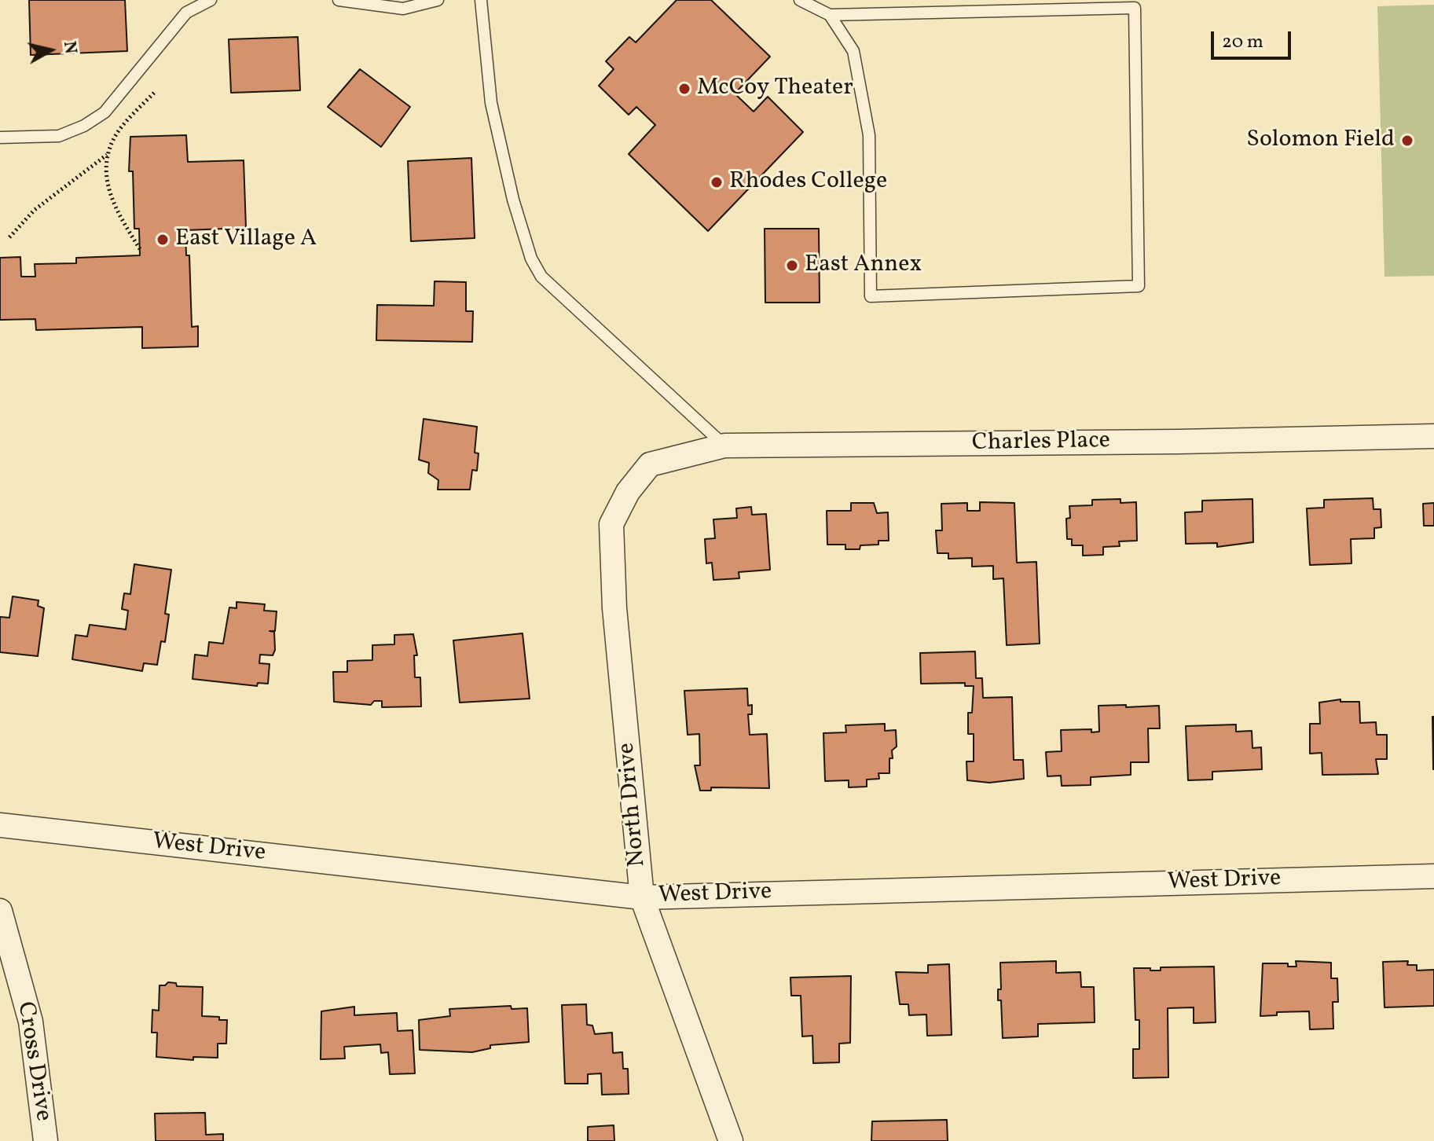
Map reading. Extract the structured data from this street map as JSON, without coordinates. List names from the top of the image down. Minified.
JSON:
{"streets":{"street":["Charles Place","North Drive","West Drive","Cross Drive"]},"crossings":[["Charles Place","North Drive"],["North Drive","West Drive"]],"places":["McCoy Theater","Solomon Field","Rhodes College","East Village A","East Annex"],"scale_bar":"20 m","north":"right"}
